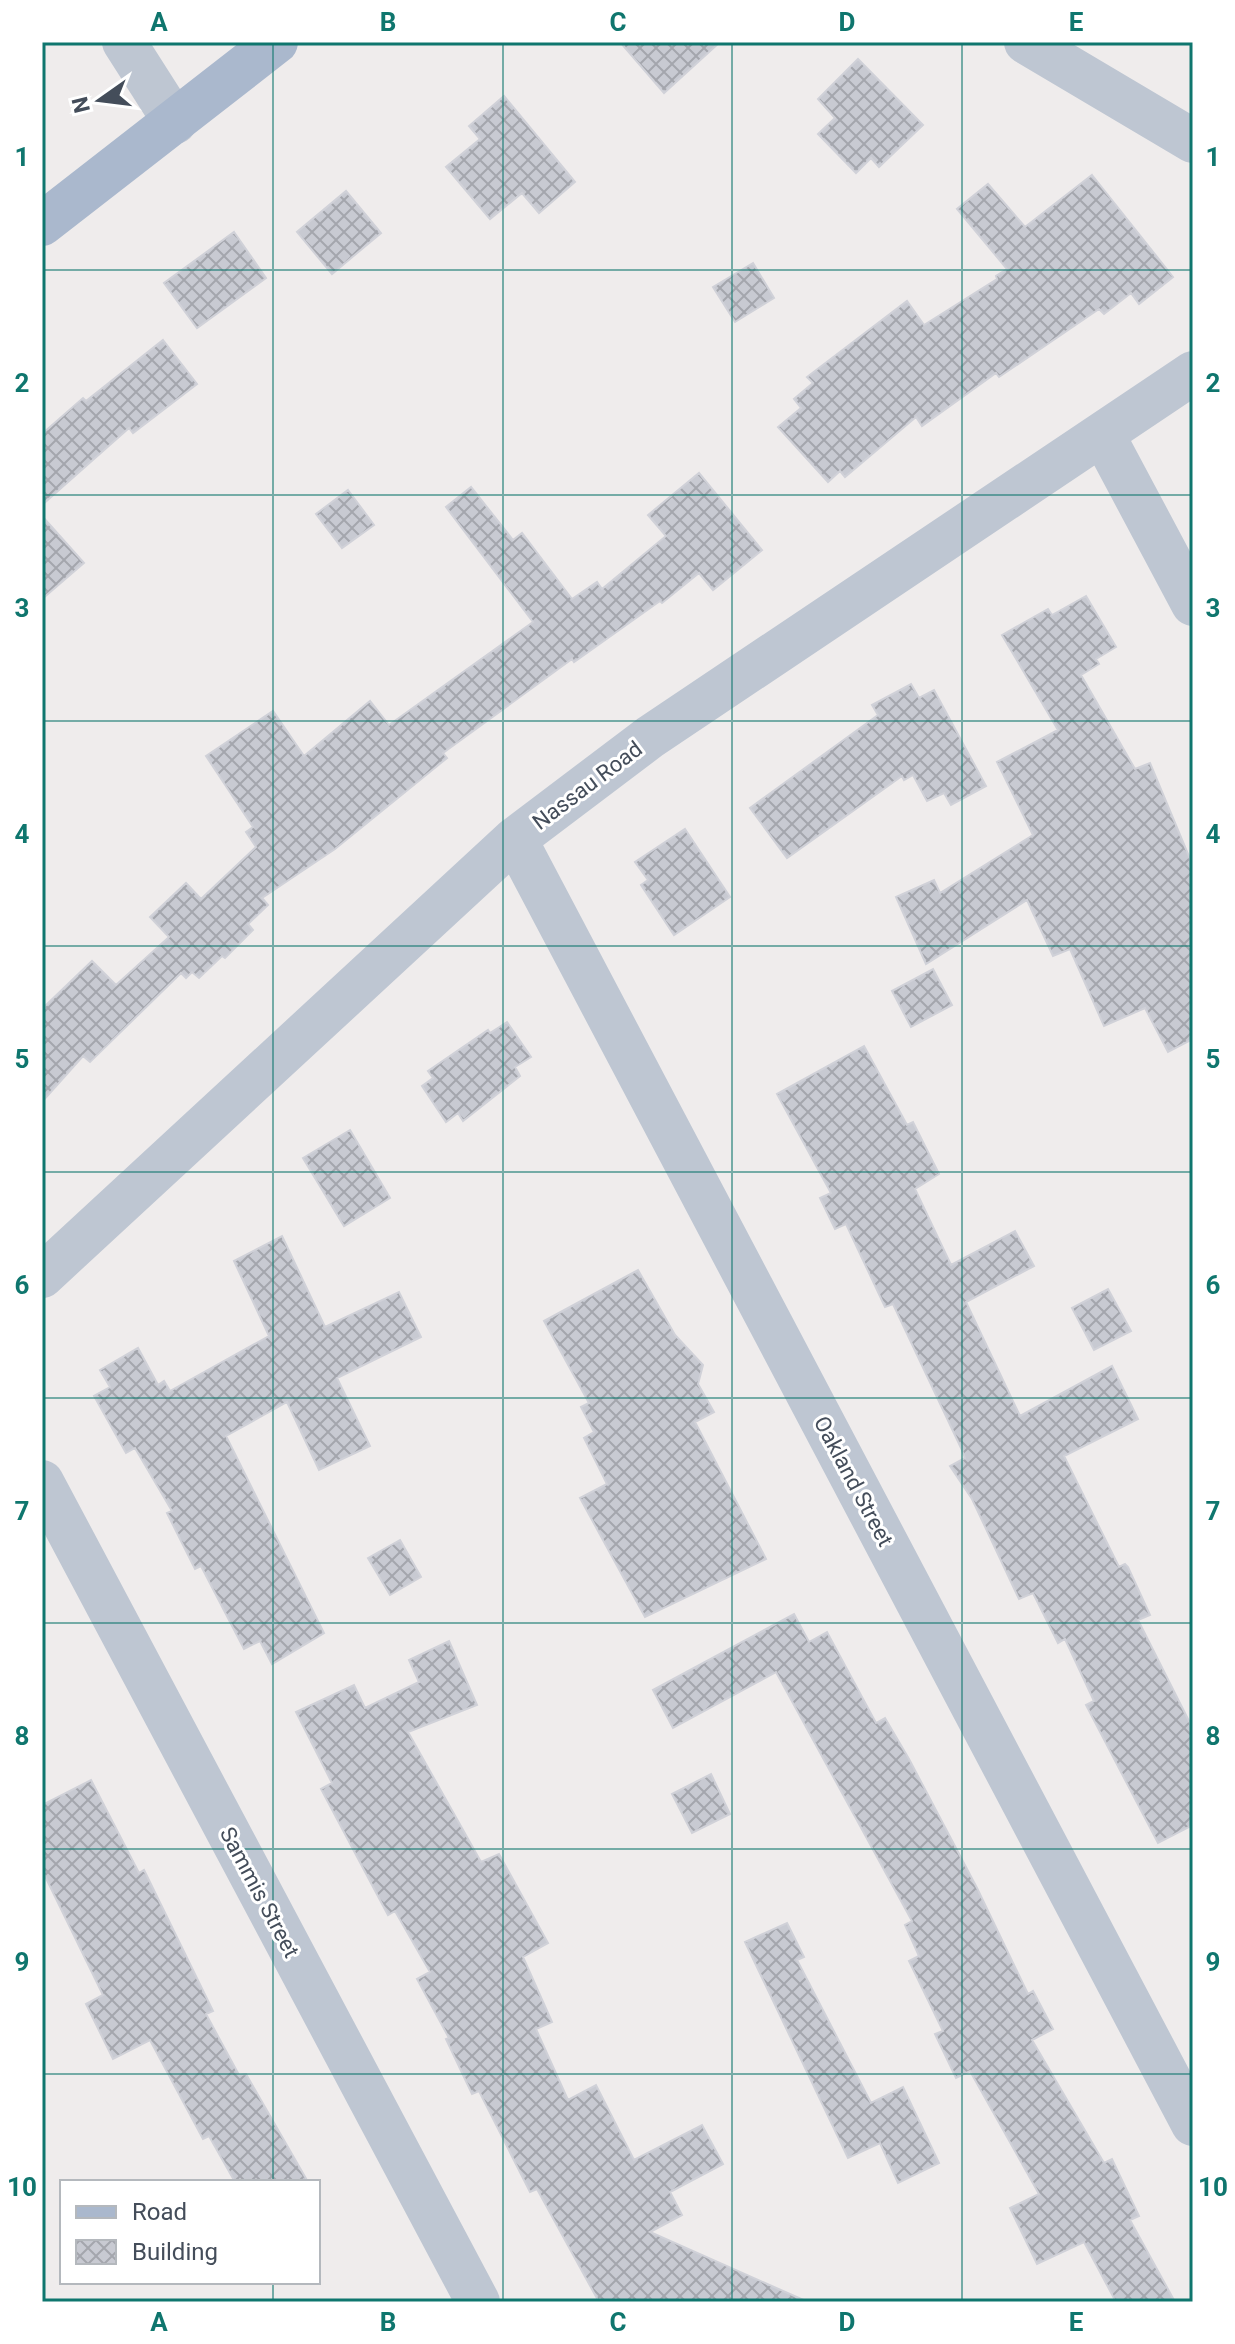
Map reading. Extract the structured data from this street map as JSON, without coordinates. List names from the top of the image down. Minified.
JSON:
{"streets":{"street":["Nassau Road","Oakland Street","Sammis Street"]},"crossings":[["Nassau Road","Oakland Street"]],"legend":["Road","Building"],"north":"left","grid":{"columns":["A","B","C","D","E"],"rows":["1","2","3","4","5","6","7","8","9","10"]}}
